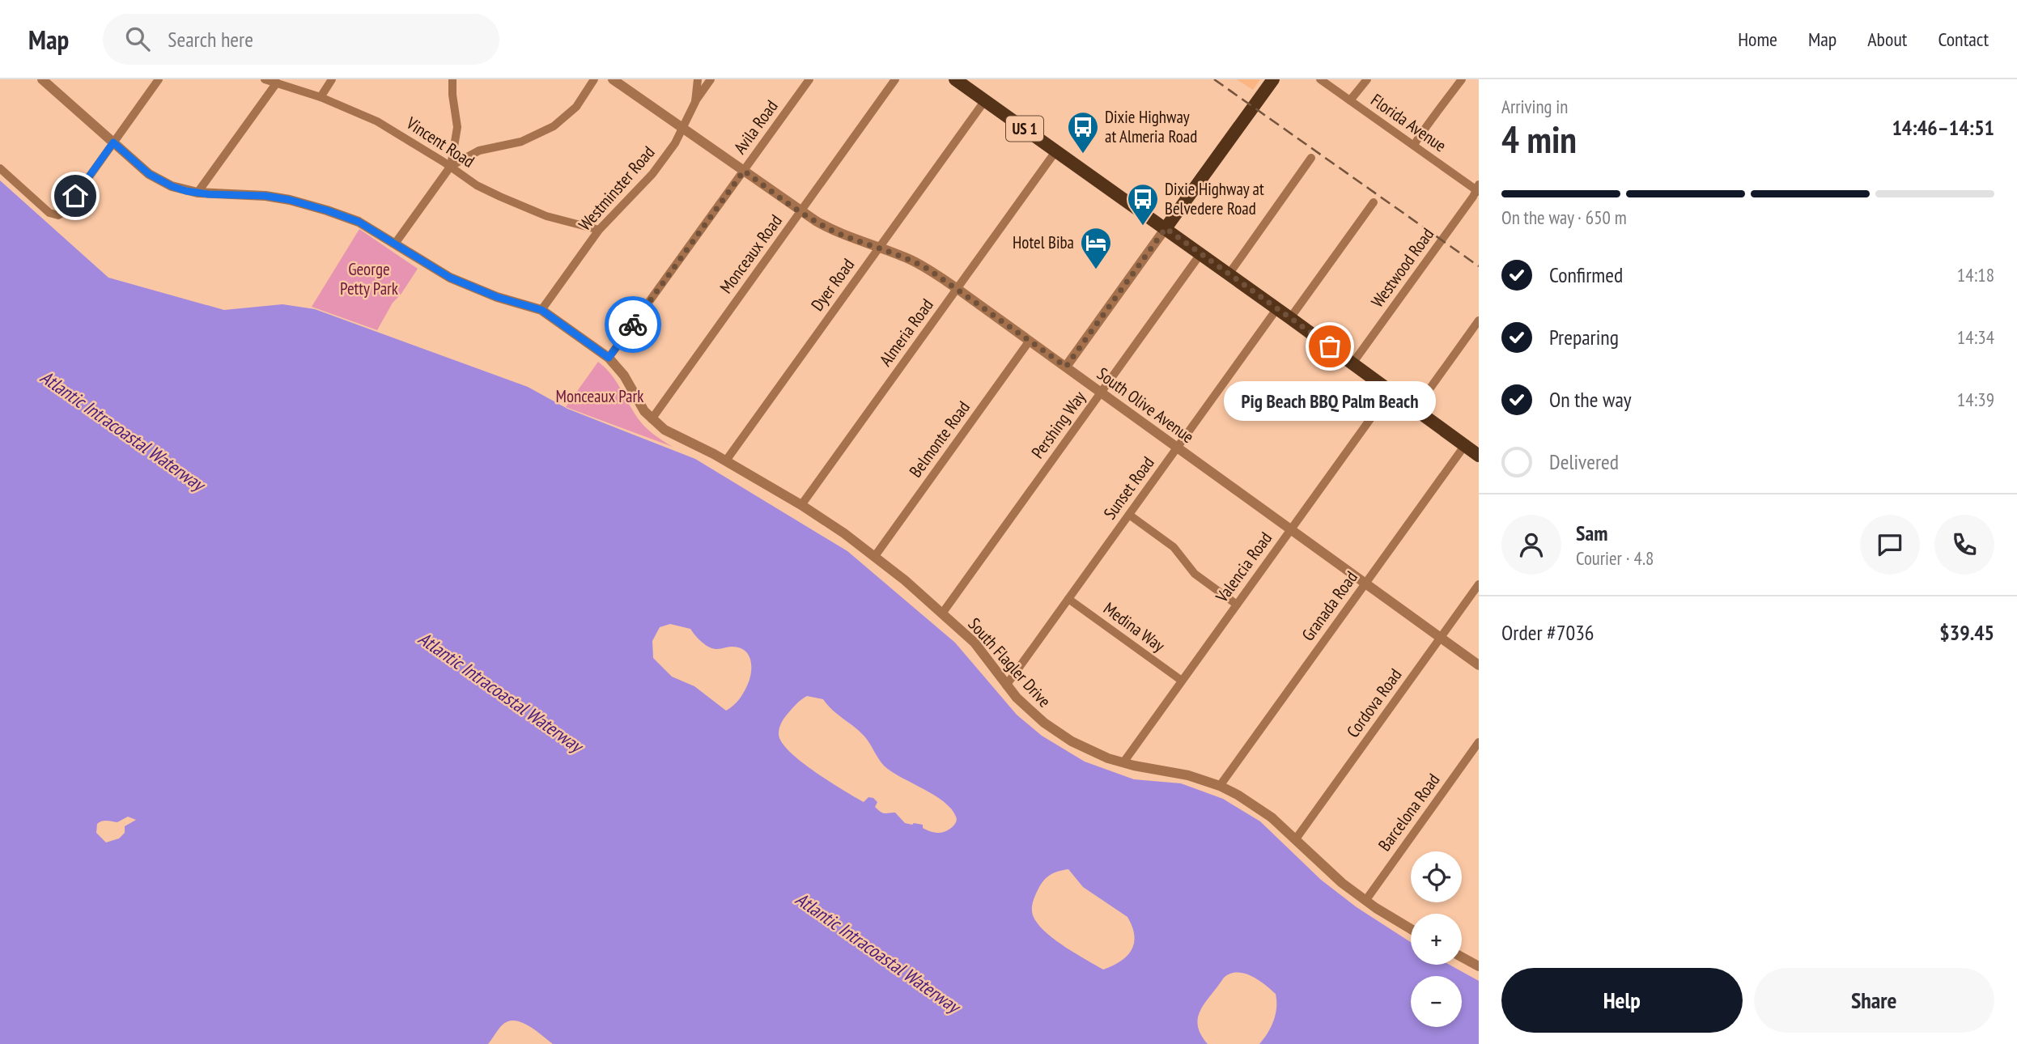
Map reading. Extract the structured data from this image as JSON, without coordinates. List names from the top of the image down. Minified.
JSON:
{"streets":{"main road":["US 1"],"street":["Florida Avenue","Avila Road","Vincent Road","Westminster Road","Monceaux Road","Westwood Road","Dyer Road","Almeria Road","South Olive Avenue","Pershing Way","Belmonte Road","Sunset Road","Valencia Road","Granada Road","Medina Way","South Flagler Drive","Cordova Road","Barcelona Road"]},"crossings":[["Florida Avenue","Westwood Road"],["Avila Road","South Olive Avenue"],["Avila Road","South Flagler Drive"],["US 1","Westwood Road"],["US 1","Dyer Road"],["US 1","Almeria Road"],["US 1","Pershing Way"],["US 1","Sunset Road"],["US 1","Valencia Road"],["US 1","Granada Road"],["Vincent Road","Westminster Road"],["Westminster Road","South Olive Avenue"],["Westminster Road","South Flagler Drive"],["Monceaux Road","South Olive Avenue"],["Monceaux Road","South Flagler Drive"],["Dyer Road","South Olive Avenue"],["Dyer Road","South Flagler Drive"],["Almeria Road","South Olive Avenue"],["Almeria Road","South Flagler Drive"],["South Olive Avenue","Pershing Way"],["South Olive Avenue","Belmonte Road"],["South Olive Avenue","Sunset Road"],["South Olive Avenue","Valencia Road"],["South Olive Avenue","Granada Road"],["South Olive Avenue","Cordova Road"],["Pershing Way","South Flagler Drive"],["Belmonte Road","South Flagler Drive"],["Sunset Road","Medina Way"],["Sunset Road","South Flagler Drive"],["Valencia Road","Medina Way"],["Valencia Road","South Flagler Drive"],["Granada Road","South Flagler Drive"],["South Flagler Drive","Cordova Road"],["South Flagler Drive","Barcelona Road"]],"water":["Atlantic Intracoastal Waterway"],"parks":["George Petty Park","Monceaux Park"],"places":{"bus stop":["Dixie Highway at Almeria Road","Dixie Highway at Belvedere Road"],"hotel":["Hotel Biba"],"other":["Pig Beach BBQ Palm Beach"]},"page":{"header":"Map","search":"Search here","nav":["Home","Map","About","Contact"],"heading":["4 min","Arriving in","14:46–14:51"],"panel":["Sam","Courier · 4.8","Order #7036","$39.45"],"bar":"On the way · 650 m","list":[["Confirmed","14:18"],["Preparing","14:34"],["On the way","14:39"],"Delivered"],"bubble":"Pig Beach BBQ Palm Beach","map_buttons":["+","−"],"buttons":["Help","Share"]}}
